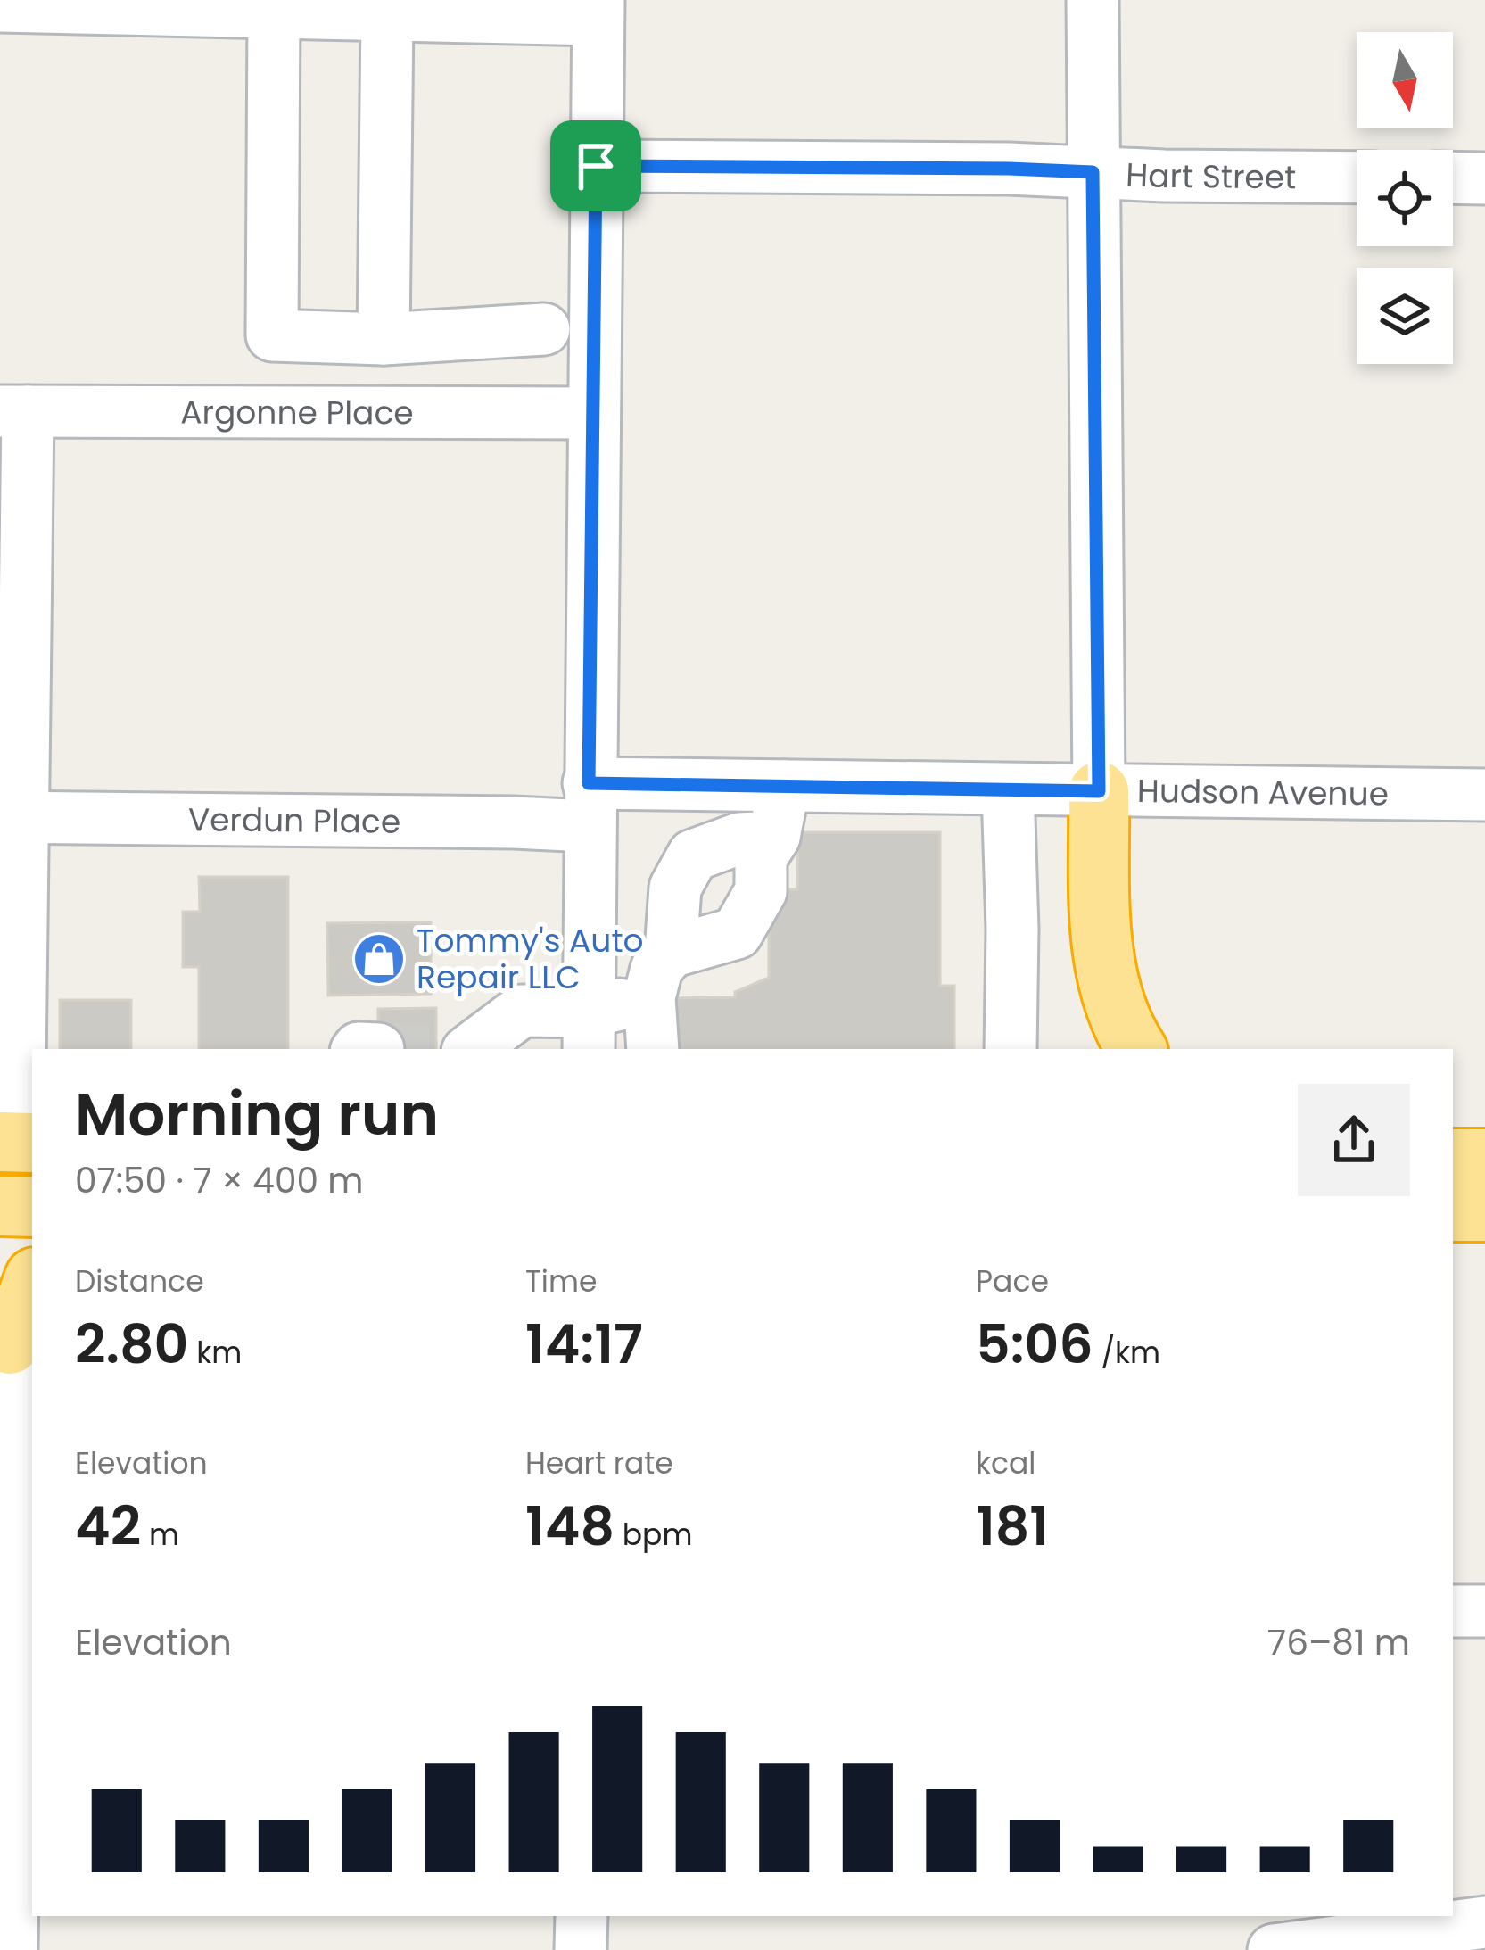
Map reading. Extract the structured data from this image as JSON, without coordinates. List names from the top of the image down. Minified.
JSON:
{"streets":{"street":["Hart Street","Argonne Place","Hudson Avenue","Verdun Place"]},"crossings":[["Hudson Avenue","Verdun Place"]],"places":{"shop":["Tommy's Auto Repair LLC"]},"north":"bottom","page":{"heading":["Morning run","07:50 · 7 × 400 m"],"stats":[["Distance","2.80 km"],["Time","14:17"],["Pace","5:06 /km"],["Elevation","42 m"],["Heart rate","148 bpm"],["kcal","181"]],"chart":["Elevation","76–81 m"]}}
